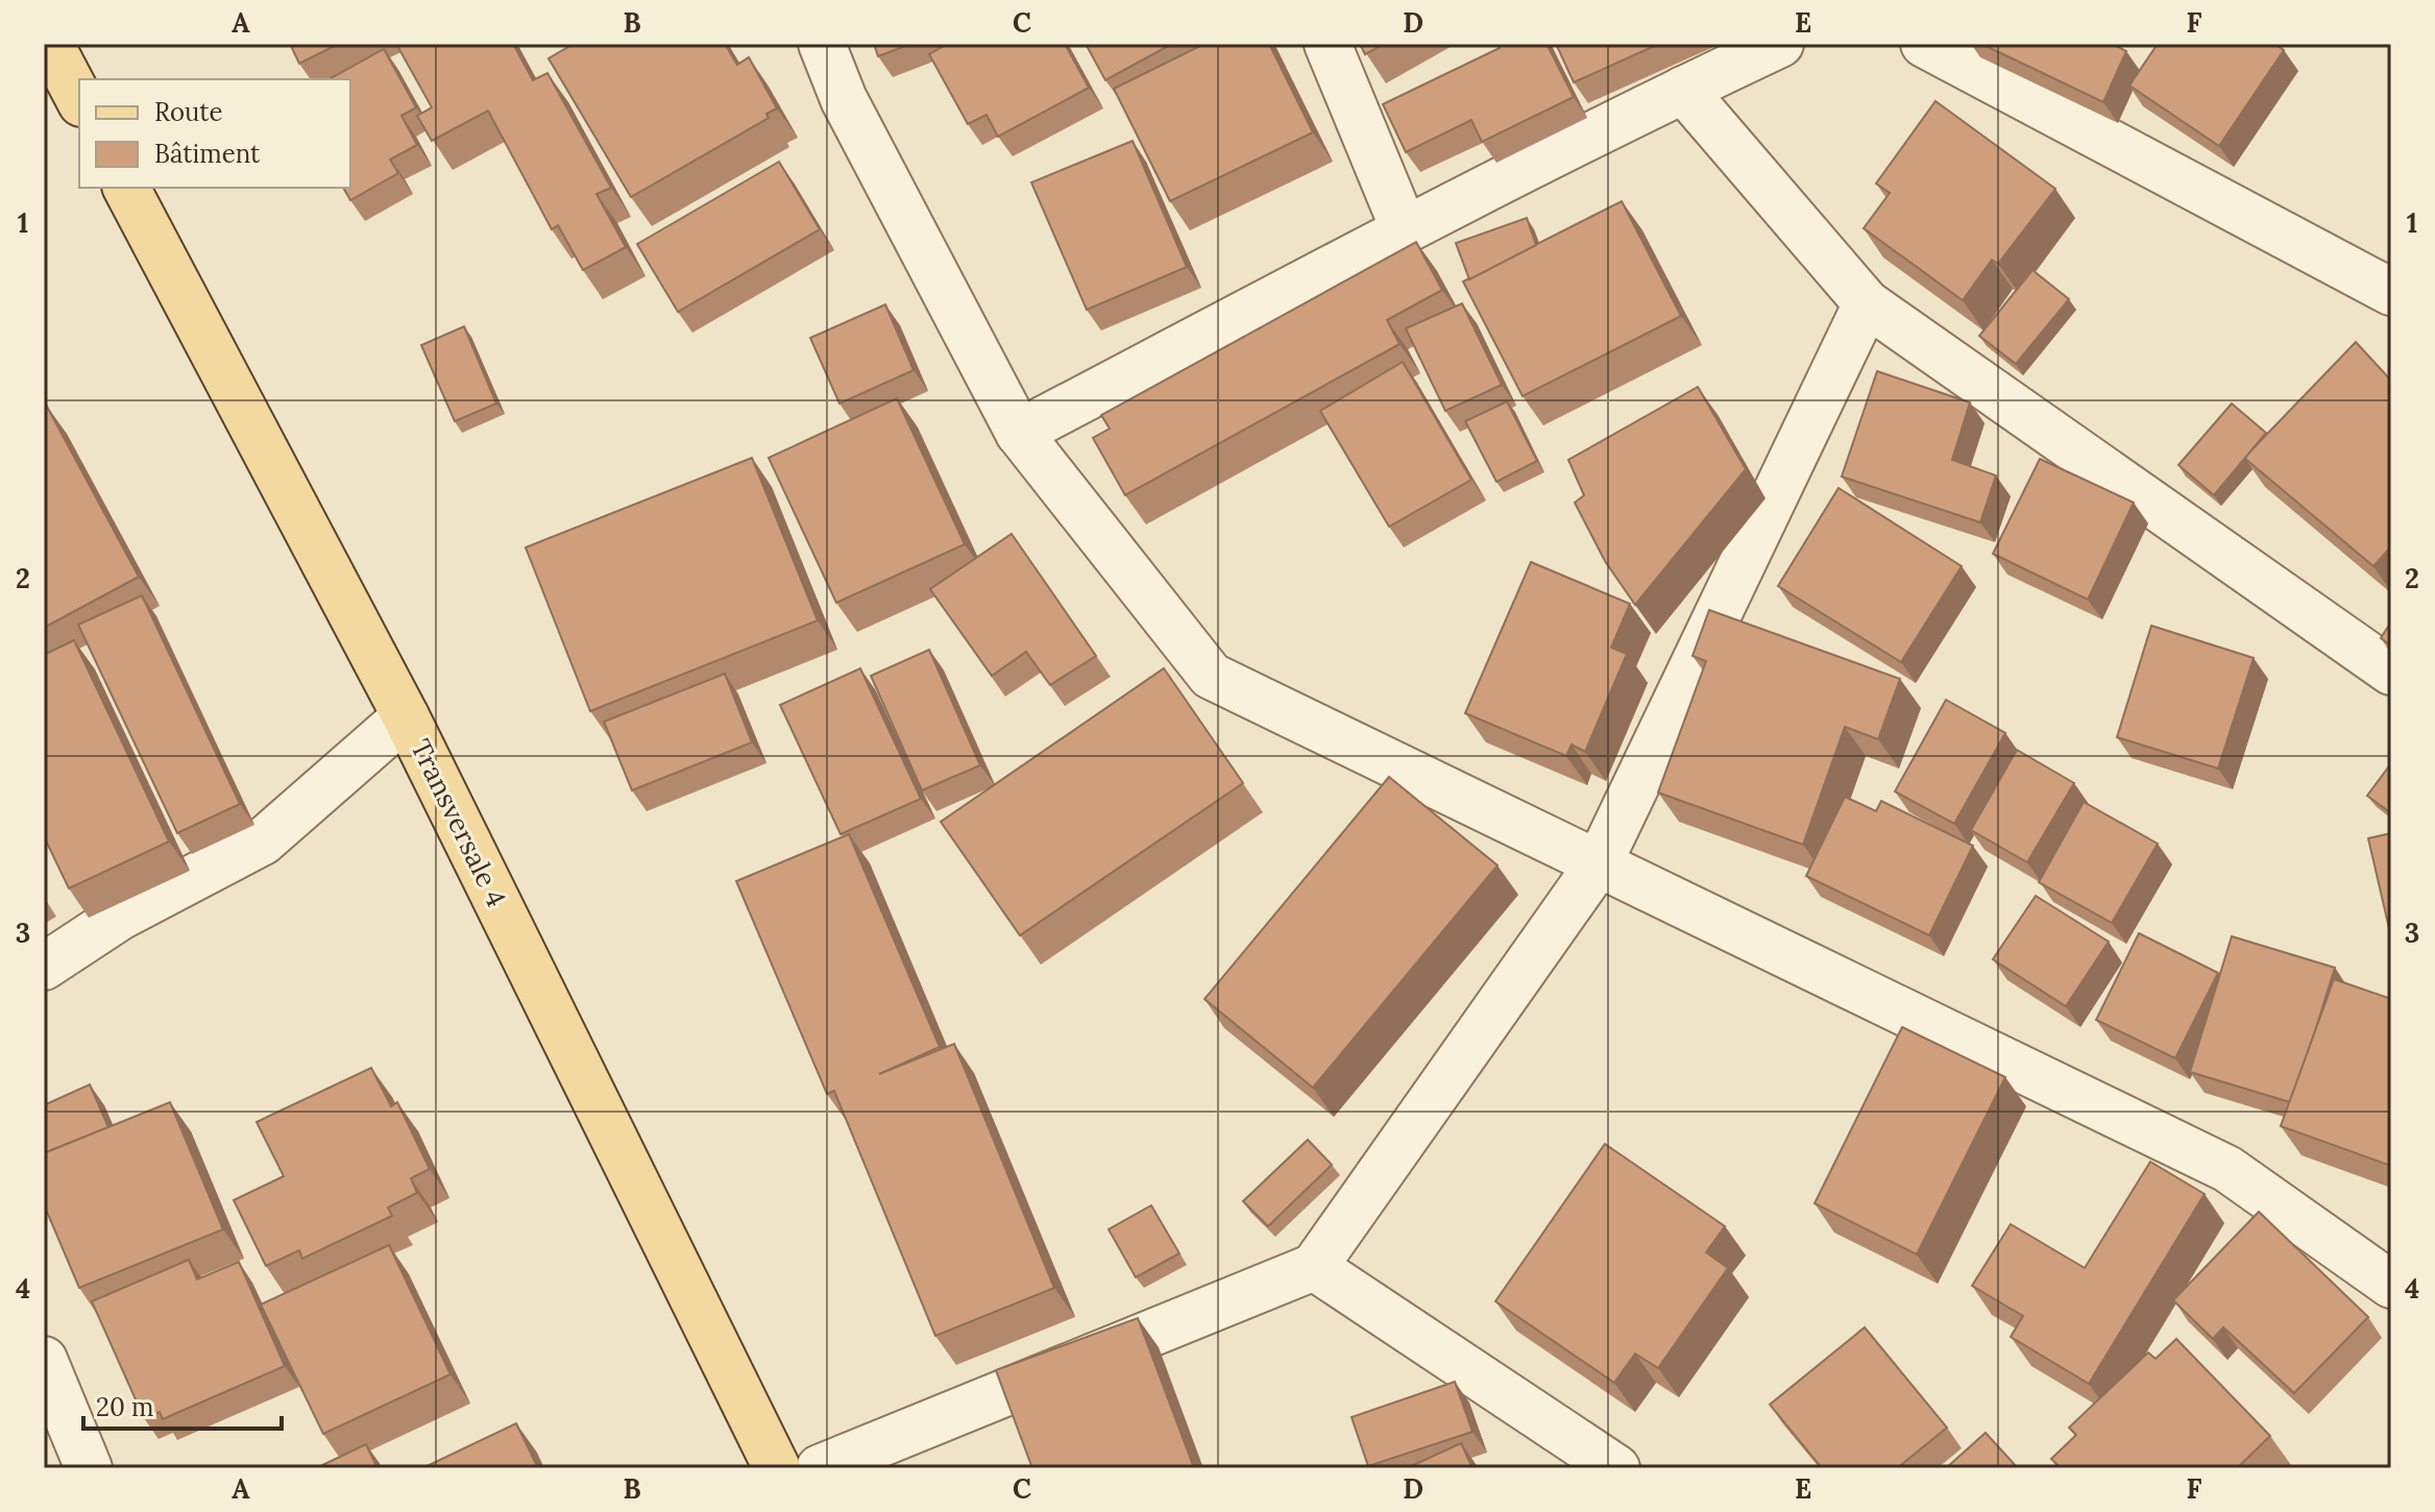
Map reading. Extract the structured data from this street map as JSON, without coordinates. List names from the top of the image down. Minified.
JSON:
{"streets":{"main road":["Transversale 4"]},"legend":["Route","Bâtiment"],"scale_bar":"20 m","grid":{"columns":["A","B","C","D","E","F"],"rows":["1","2","3","4"]}}
